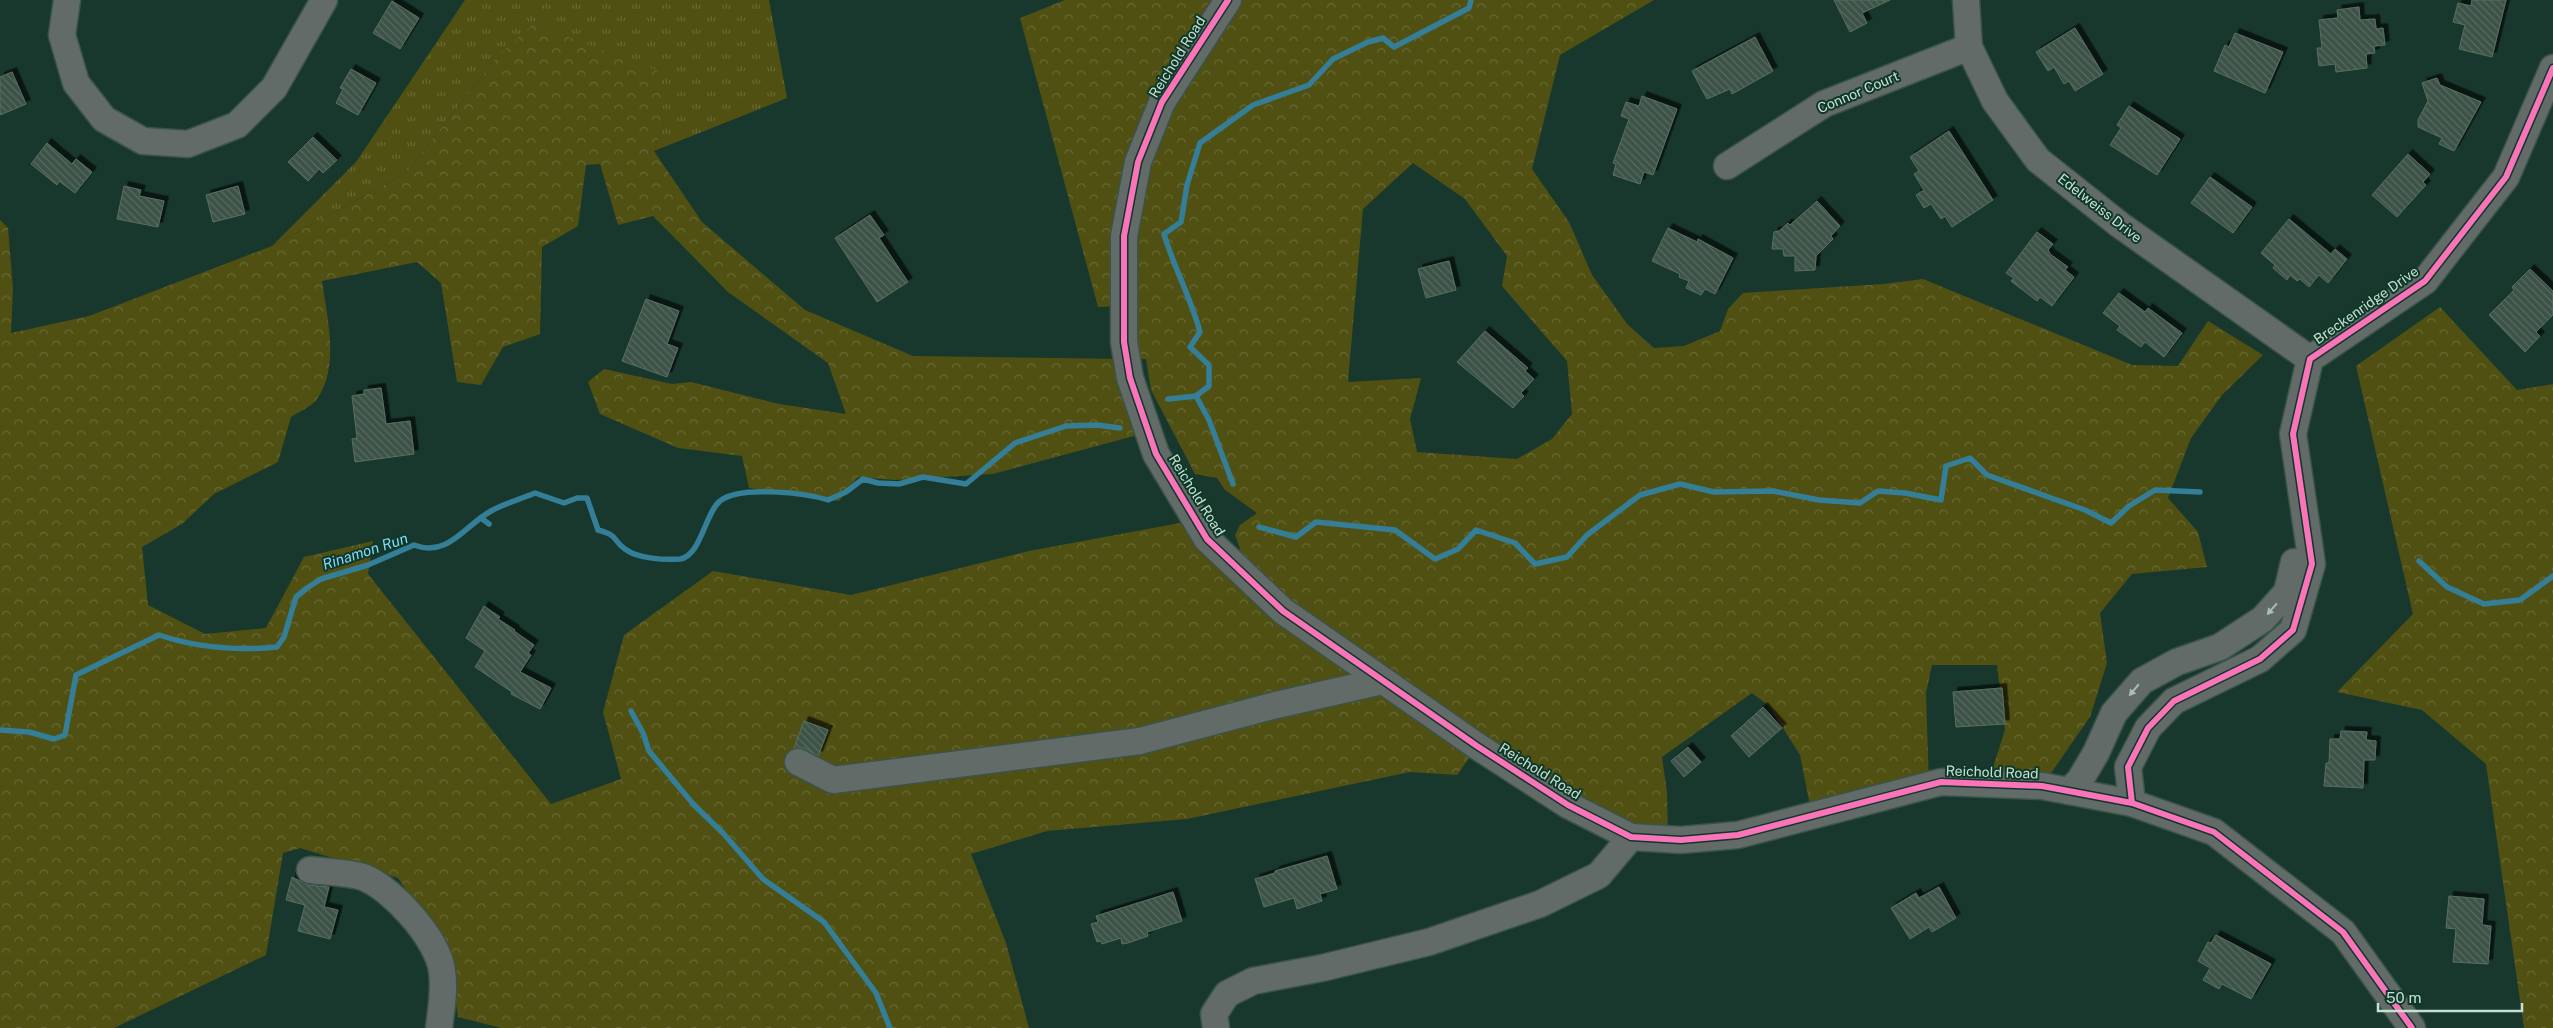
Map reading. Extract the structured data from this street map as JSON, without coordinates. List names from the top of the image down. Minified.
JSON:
{"streets":{"street":["Reichold Road","Connor Court","Edelweiss Drive","Breckenridge Drive"]},"crossings":[["Reichold Road","Breckenridge Drive"],["Connor Court","Edelweiss Drive"],["Edelweiss Drive","Breckenridge Drive"]],"water":["Rinamon Run"],"scale_bar":"50 m"}
